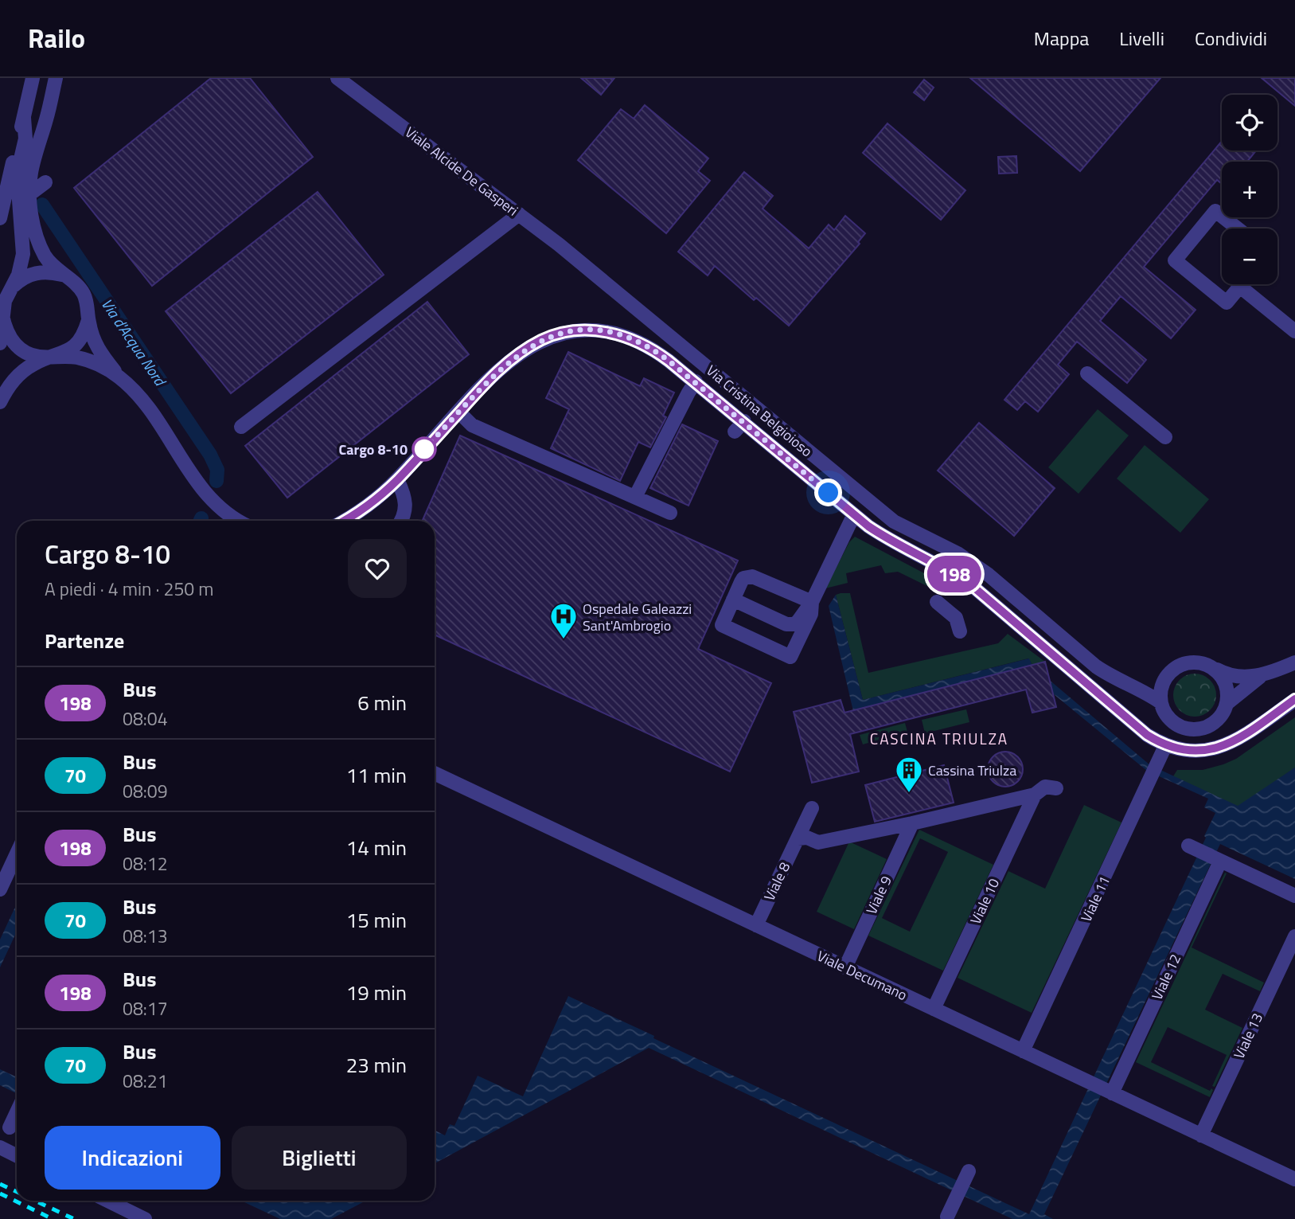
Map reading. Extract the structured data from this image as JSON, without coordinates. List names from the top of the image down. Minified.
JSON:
{"streets":{"street":["Viale Alcide De Gasperi","Via Cristina Belgioioso","Viale 8","Viale 9","Viale 11","Viale 10","Viale Decumano","Viale 12","Viale 13"]},"crossings":[["Viale Alcide De Gasperi","Via Cristina Belgioioso"],["Viale 8","Viale Decumano"],["Viale 9","Viale Decumano"],["Viale 11","Viale Decumano"],["Viale 10","Viale Decumano"],["Viale Decumano","Viale 12"],["Viale Decumano","Viale 13"]],"districts":["CASCINA TRIULZA"],"water":["Via d'Acqua Nord"],"places":{"other":["Cargo 8-10"],"hospital":["Ospedale Galeazzi Sant'Ambrogio"],"building":["Cassina Triulza"]},"lines":["bus line 198"],"page":{"header":"Railo","nav":["Mappa","Livelli","Condividi"],"on_map":"198","map_buttons":["+","−"],"heading":[["Cargo 8-10","A piedi · 4 min · 250 m"],"Partenze"],"list":[{"mark":"198","name":"Bus","note":"08:04","value":"6 min"},{"mark":"70","name":"Bus","note":"08:09","value":"11 min"},{"mark":"198","name":"Bus","note":"08:12","value":"14 min"},{"mark":"70","name":"Bus","note":"08:13","value":"15 min"},{"mark":"198","name":"Bus","note":"08:17","value":"19 min"},{"mark":"70","name":"Bus","note":"08:21","value":"23 min"}],"buttons":["Indicazioni","Biglietti"]}}
